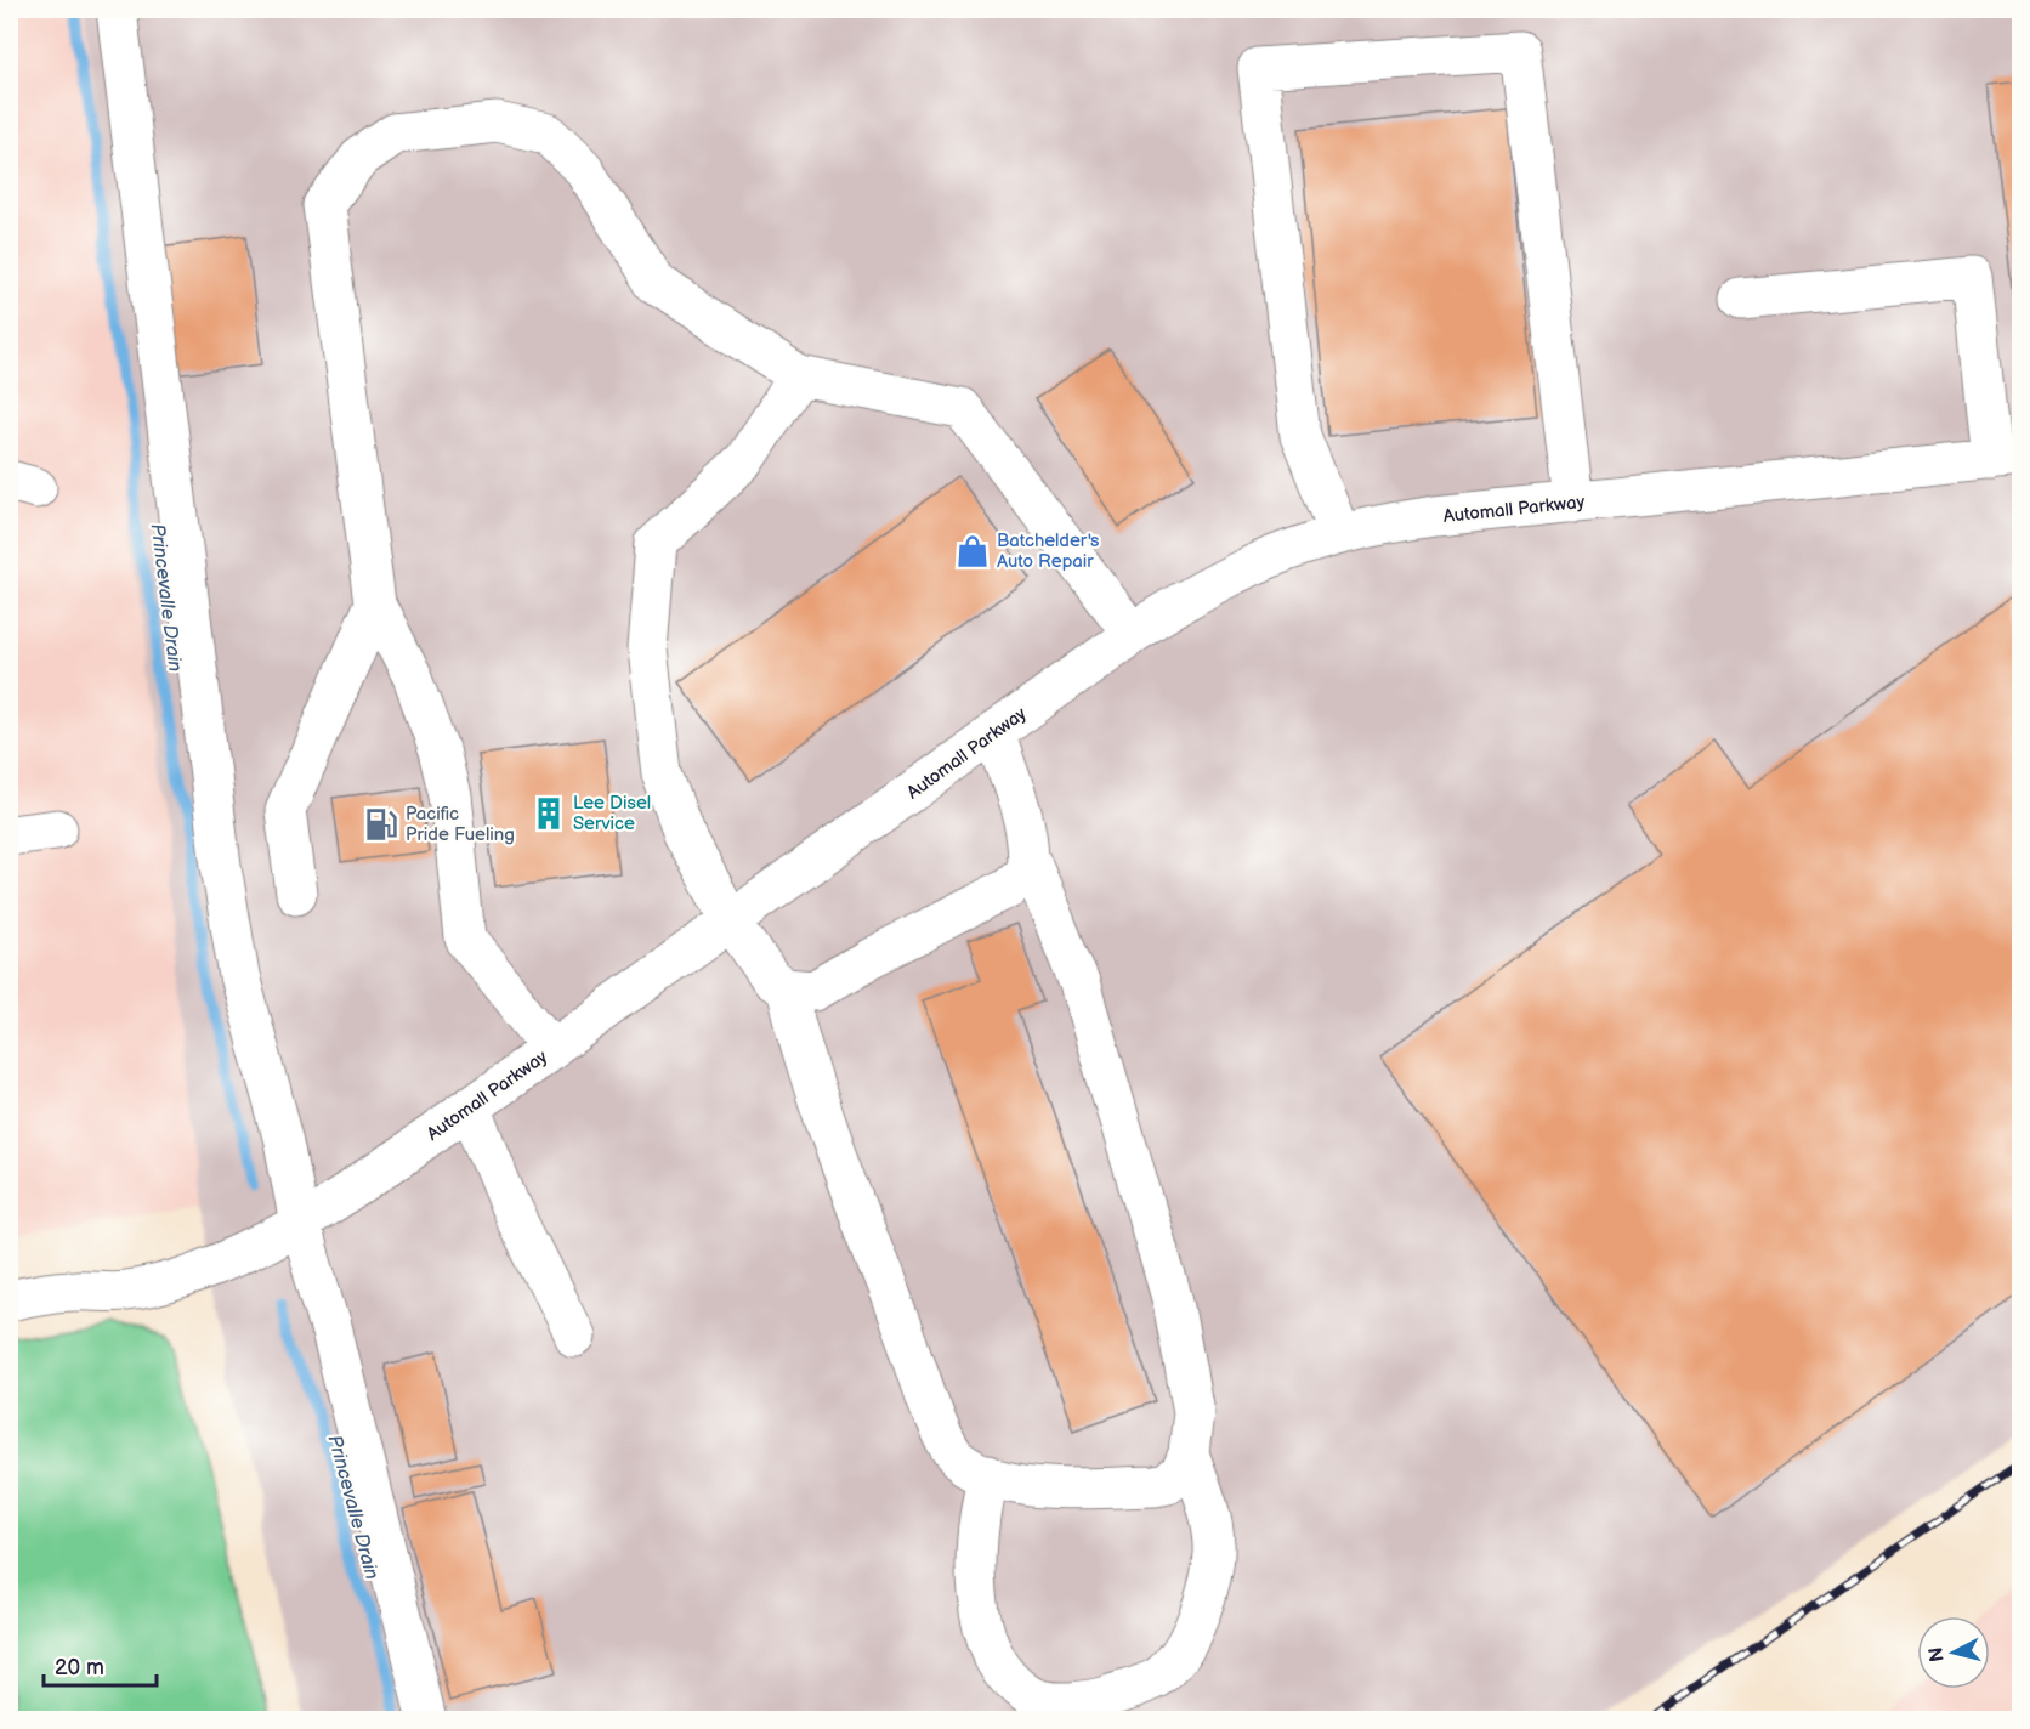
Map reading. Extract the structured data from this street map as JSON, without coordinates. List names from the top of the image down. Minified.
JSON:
{"streets":{"street":["Automall Parkway"]},"water":["Princevalle Drain"],"places":{"shop":["Batchelder's Auto Repair"],"building":["Lee Disel Service"],"fuel station":["Pacific Pride Fueling"]},"scale_bar":"20 m","north":"left"}
